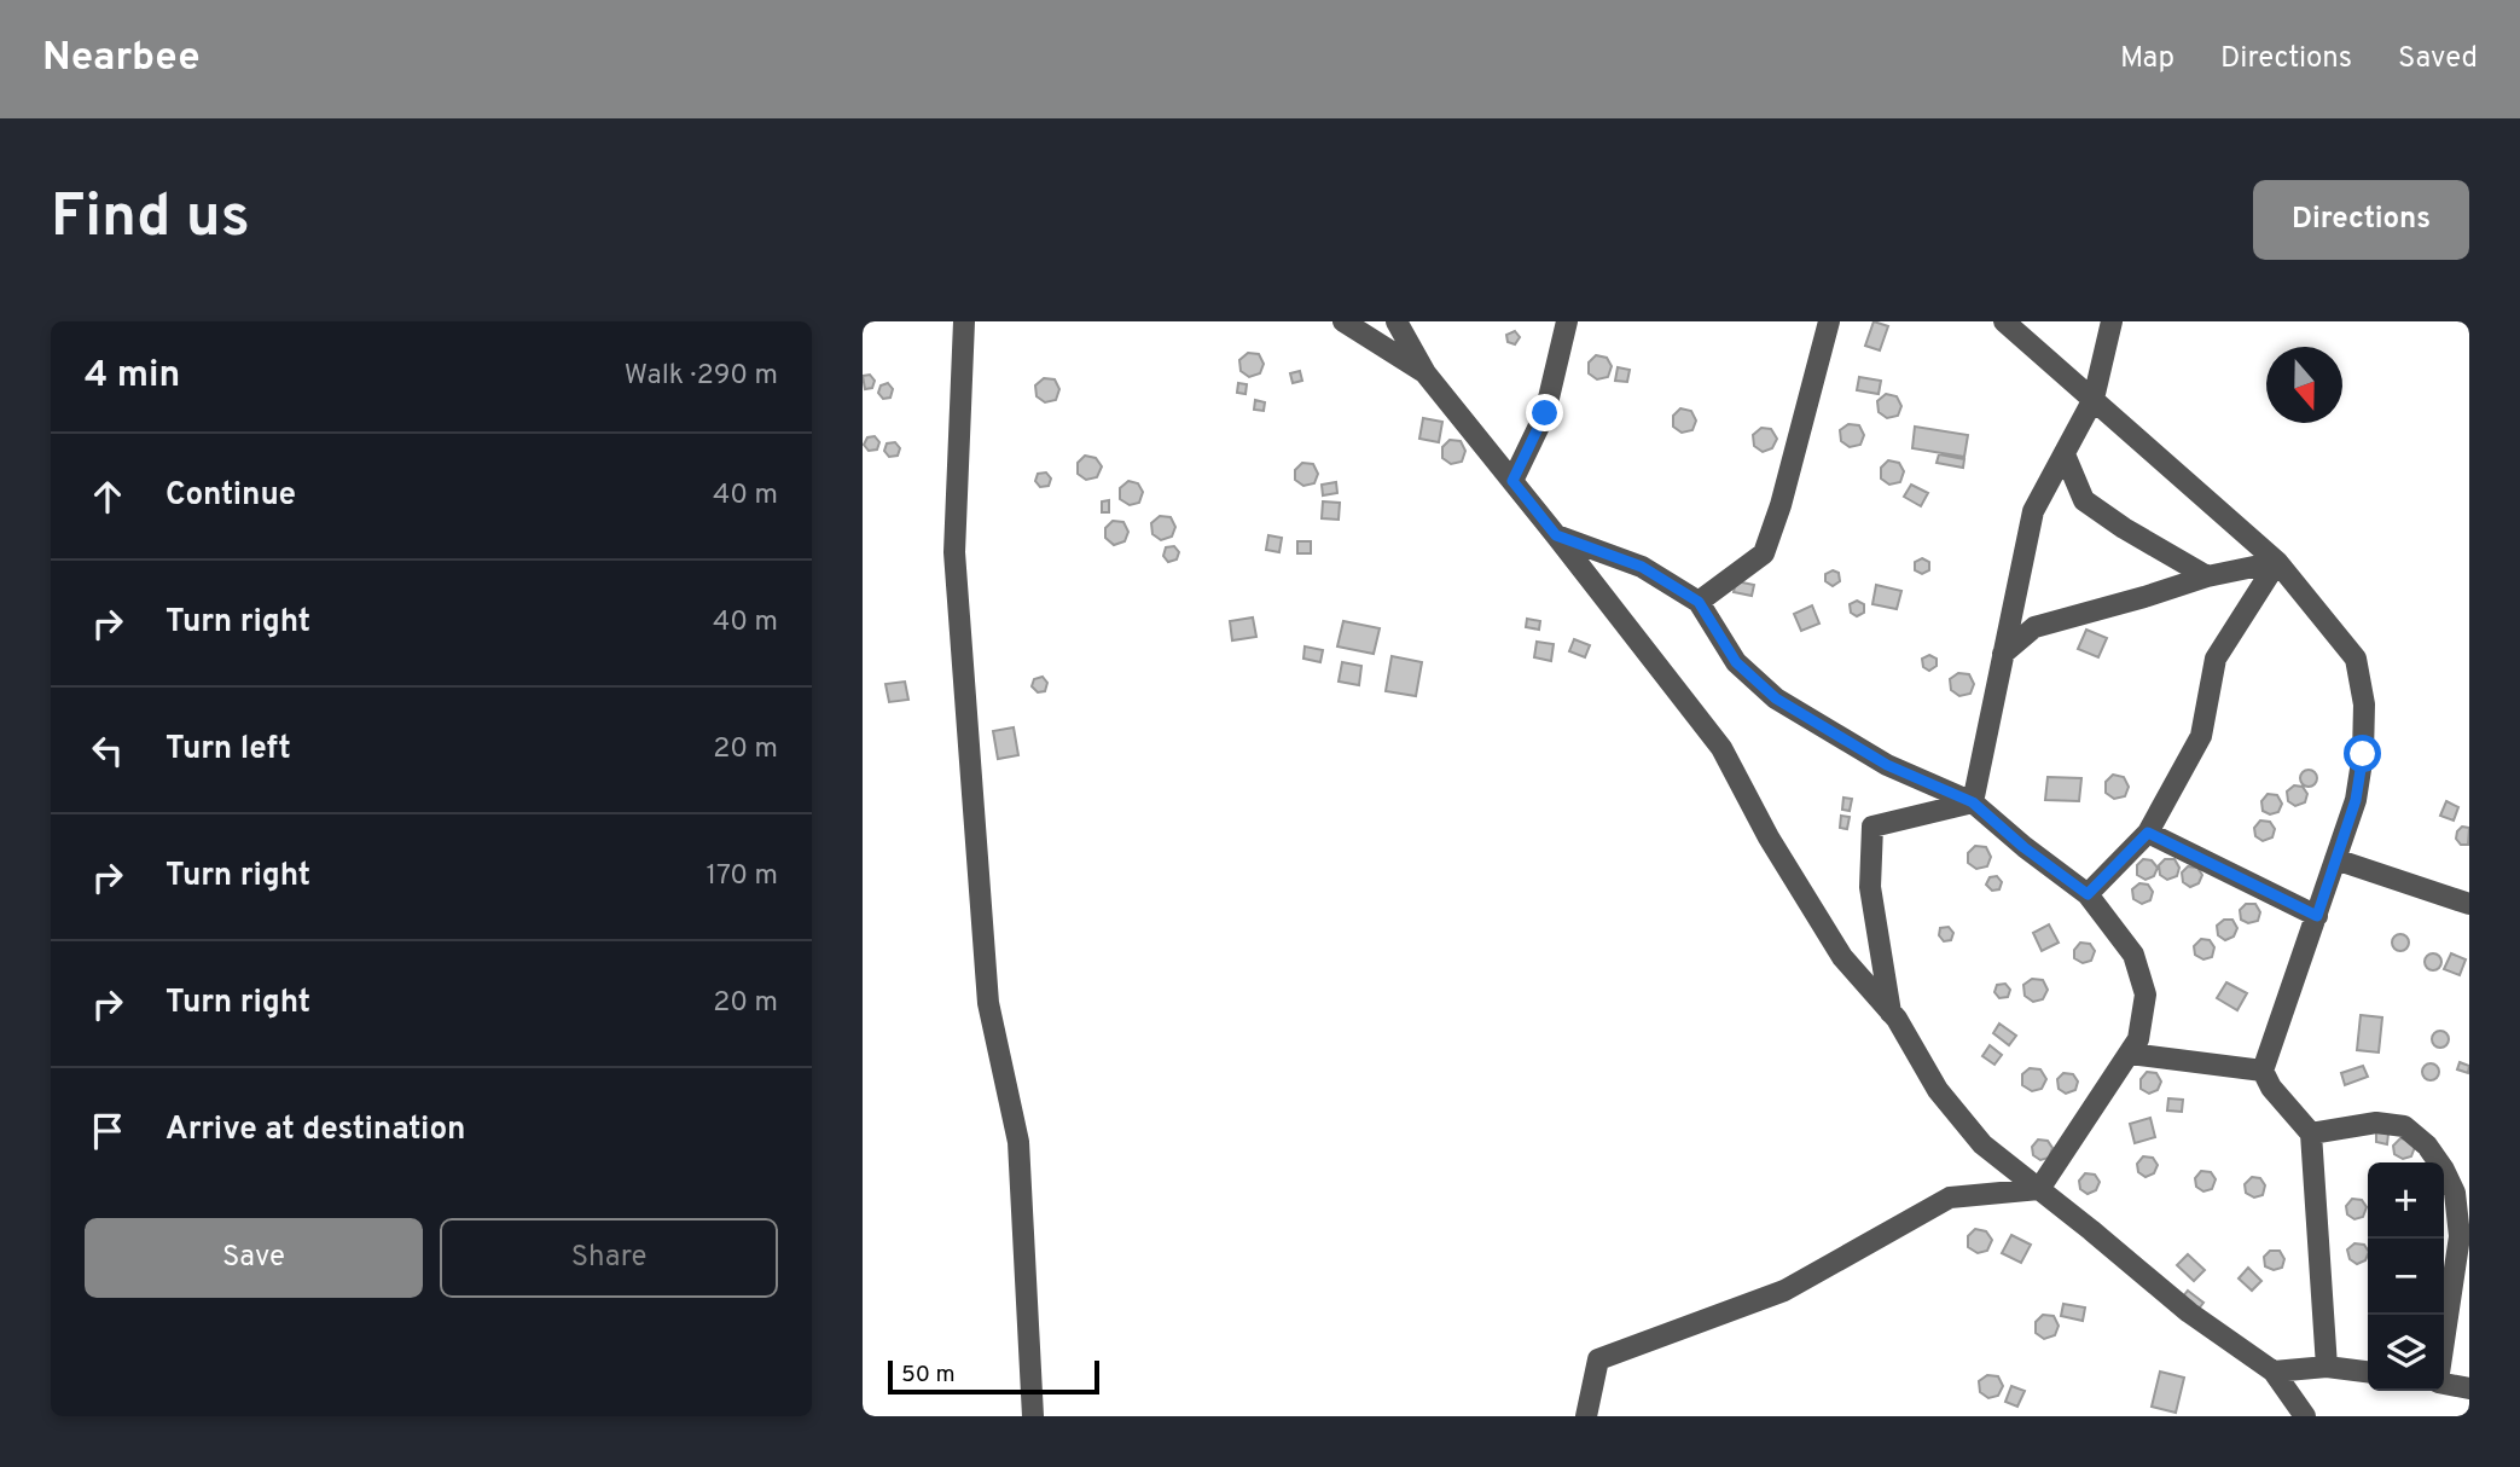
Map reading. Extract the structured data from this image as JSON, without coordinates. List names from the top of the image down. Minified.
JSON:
{"scale_bar":"50 m","north":"bottom","page":{"header":"Nearbee","nav":["Map","Directions","Saved"],"buttons":["Directions",["Save","Share"]],"title":"Find us","heading":["4 min","Walk · 290 m"],"list":[["Continue","40 m"],["Turn right","40 m"],["Turn left","20 m"],["Turn right","170 m"],["Turn right","20 m"],"Arrive at destination"],"map_buttons":["+","−"],"scale":"50 m"}}
